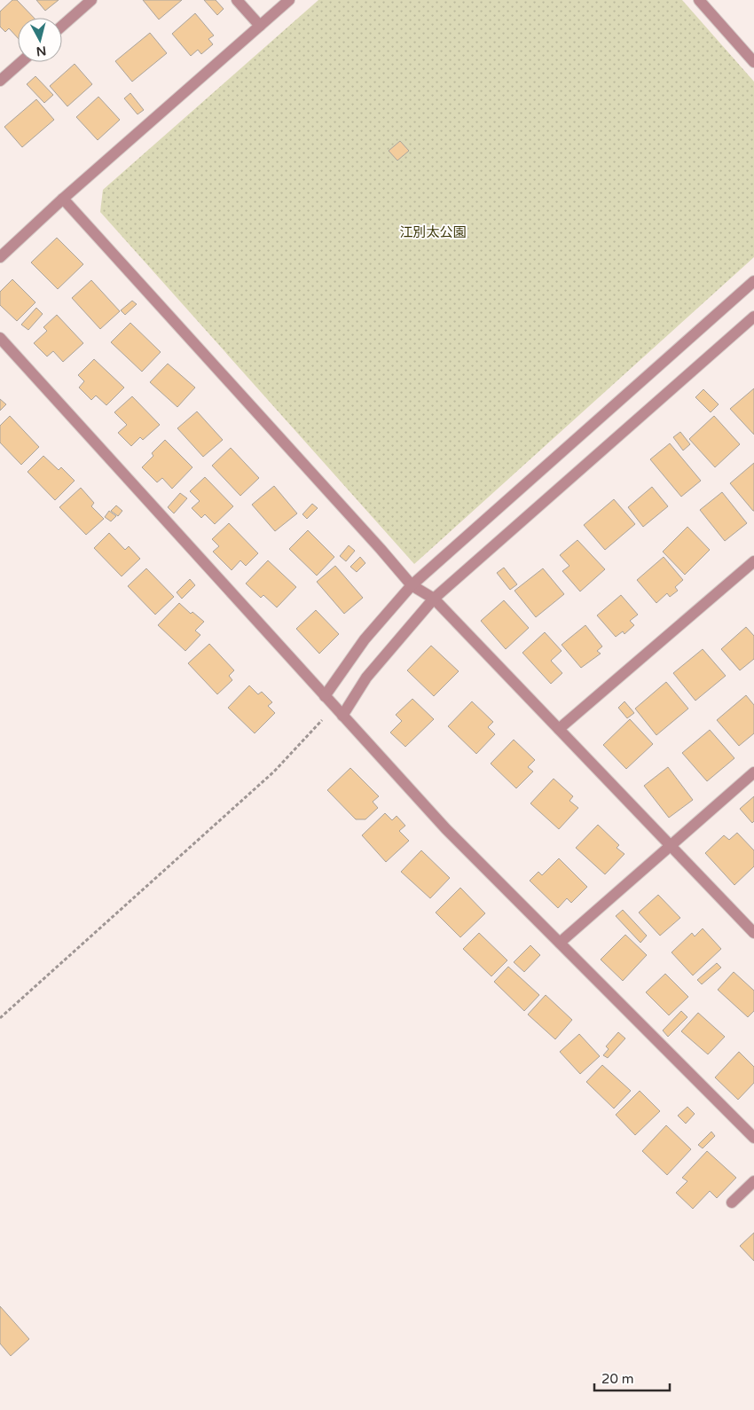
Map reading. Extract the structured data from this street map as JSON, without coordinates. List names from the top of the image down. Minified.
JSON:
{"parks":["江別太公園"],"scale_bar":"20 m","north":"bottom"}
